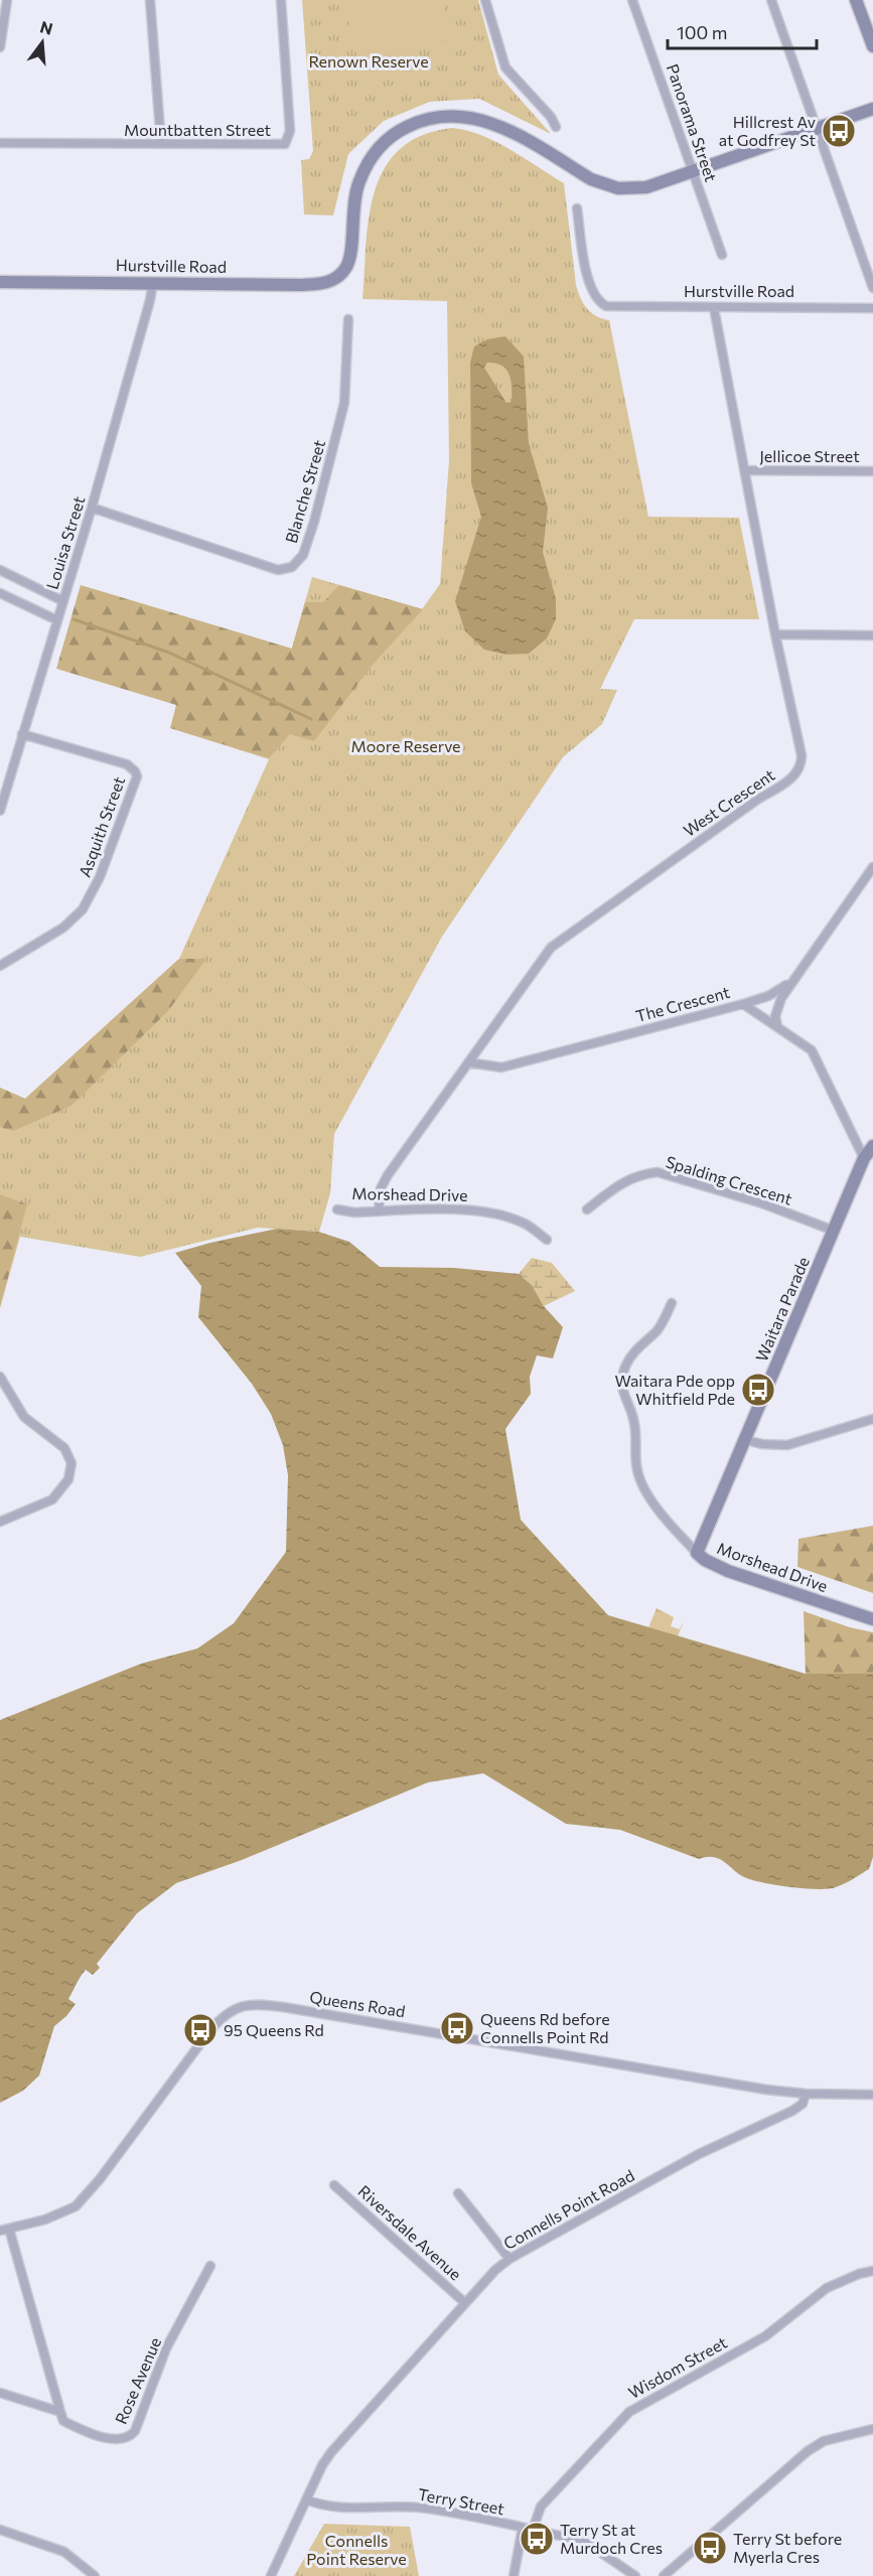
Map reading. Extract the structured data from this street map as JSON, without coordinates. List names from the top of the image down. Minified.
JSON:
{"streets":{"main road":["Hurstville Road","Morshead Drive","Waitara Parade"],"street":["Panorama Street","Mountbatten Street","Jellicoe Street","Blanche Street","Louisa Street","West Crescent","Asquith Street","The Crescent","Spalding Crescent","Queens Road","Connells Point Road","Riversdale Avenue","Wisdom Street","Rose Avenue","Terry Street"]},"crossings":[["Panorama Street","Hurstville Road"],["Hurstville Road","Louisa Street"],["Hurstville Road","West Crescent"],["Jellicoe Street","West Crescent"],["Blanche Street","Louisa Street"],["Louisa Street","Asquith Street"],["West Crescent","The Crescent"],["West Crescent","Morshead Drive"],["The Crescent","Waitara Parade"],["Spalding Crescent","Waitara Parade"],["Morshead Drive","Waitara Parade"],["Queens Road","Connells Point Road"],["Connells Point Road","Riversdale Avenue"],["Connells Point Road","Terry Street"],["Wisdom Street","Terry Street"]],"parks":["Renown Reserve","Moore Reserve","Connells Point Reserve"],"places":{"bus stop":["Hillcrest Av at Godfrey St","Waitara Pde opp Whitfield Pde","Queens Rd before Connells Point Rd","95 Queens Rd","Terry St at Murdoch Cres","Terry St before Myerla Cres"]},"scale_bar":"100 m","north":"top"}
